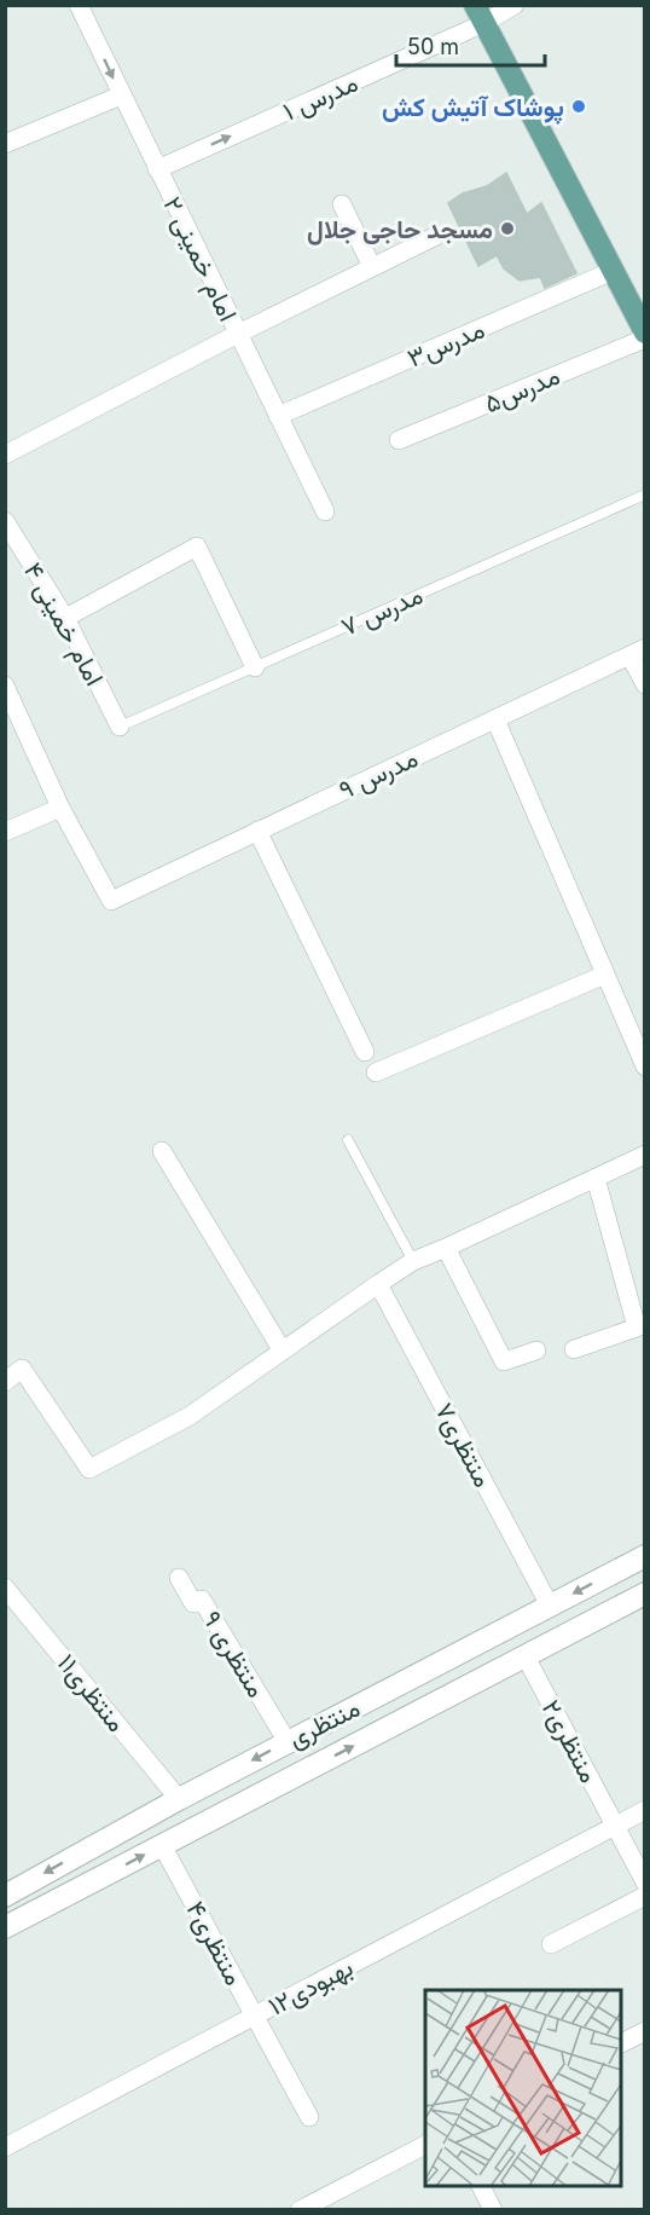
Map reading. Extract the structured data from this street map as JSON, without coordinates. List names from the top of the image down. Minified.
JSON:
{"streets":{"street":["مدرس ۱","امام خمینی ۲","مدرس۳","مدرس۵","امام خمینی ۴","مدرس ۹","منتظری۷","منتظری ۹","منتظری۱۱","منتظری","منتظری۲","منتظری۴","بهبودی۱۲"],"lane":["مدرس ۷"]},"crossings":[["مدرس ۱","امام خمینی ۲"],["امام خمینی ۲","مدرس۳"],["مدرس ۷","امام خمینی ۴"],["منتظری۷","منتظری"],["منتظری ۹","منتظری"],["منتظری۱۱","منتظری"],["منتظری","منتظری۲"],["منتظری","منتظری۴"],["منتظری۲","بهبودی۱۲"],["منتظری۴","بهبودی۱۲"]],"one_way":["مدرس ۱"],"places":["پوشاک آتیش کش","مسجد حاجی جلال"],"scale_bar":"50 m"}
